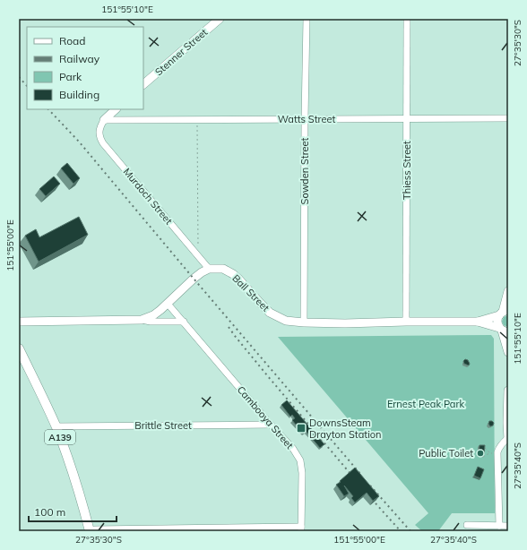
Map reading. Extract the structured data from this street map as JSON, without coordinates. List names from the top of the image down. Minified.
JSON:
{"streets":{"highway":["A139"],"main road":["Stenner Street","Ball Street"],"street":["Watts Street","Thiess Street","Sowden Street","Murdoch Street","Cambooya Street","Brittle Street"]},"crossings":[["Watts Street","Thiess Street"],["Watts Street","Sowden Street"],["Watts Street","Murdoch Street"],["Thiess Street","Ball Street"],["Sowden Street","Ball Street"],["Murdoch Street","Ball Street"],["Cambooya Street","Brittle Street"],["Brittle Street","A139"]],"parks":["Ernest Peak Park"],"places":{"transit":["DownsSteam Drayton Station"],"other":["Public Toilet"]},"legend":["Road","Railway","Park","Building"],"scale_bar":"100 m","coordinates":["151°55'10\"E","27°35'30\"S","151°55'00\"E","27°35'40\"S"]}
